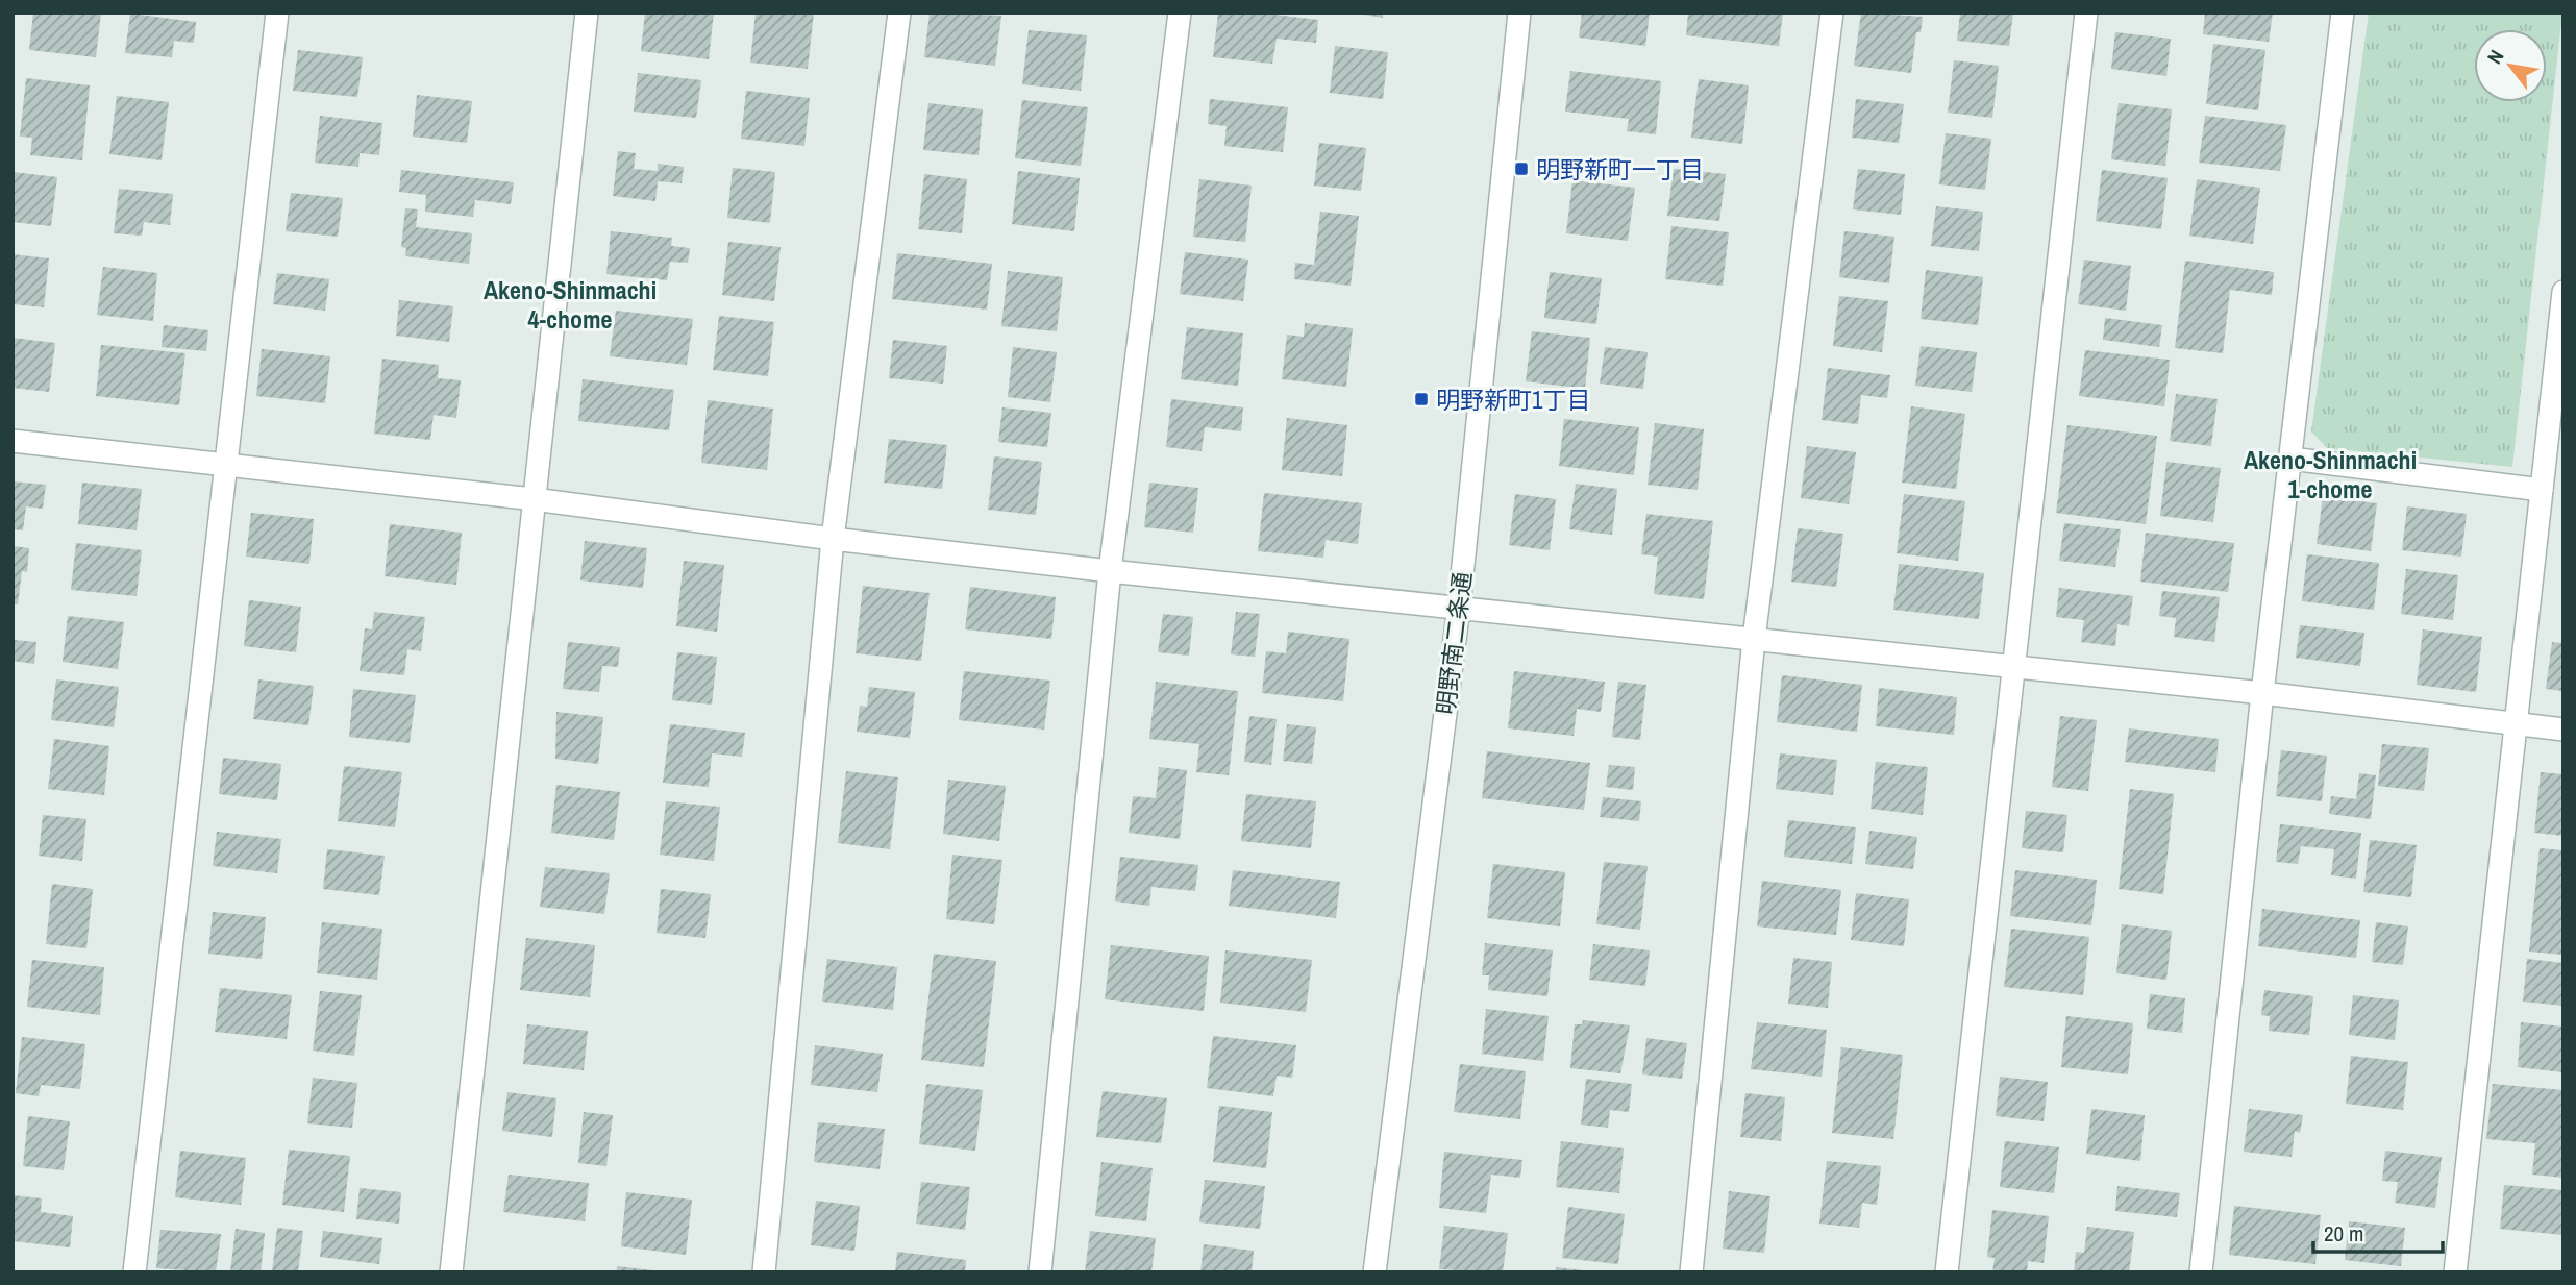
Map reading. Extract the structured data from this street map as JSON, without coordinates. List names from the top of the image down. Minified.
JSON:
{"streets":{"street":["明野南二条通"]},"districts":["Akeno-Shinmachi 4-chome","Akeno-Shinmachi 1-chome"],"places":{"transit":["明野新町一丁目","明野新町1丁目"]},"scale_bar":"20 m","north":"top left"}
